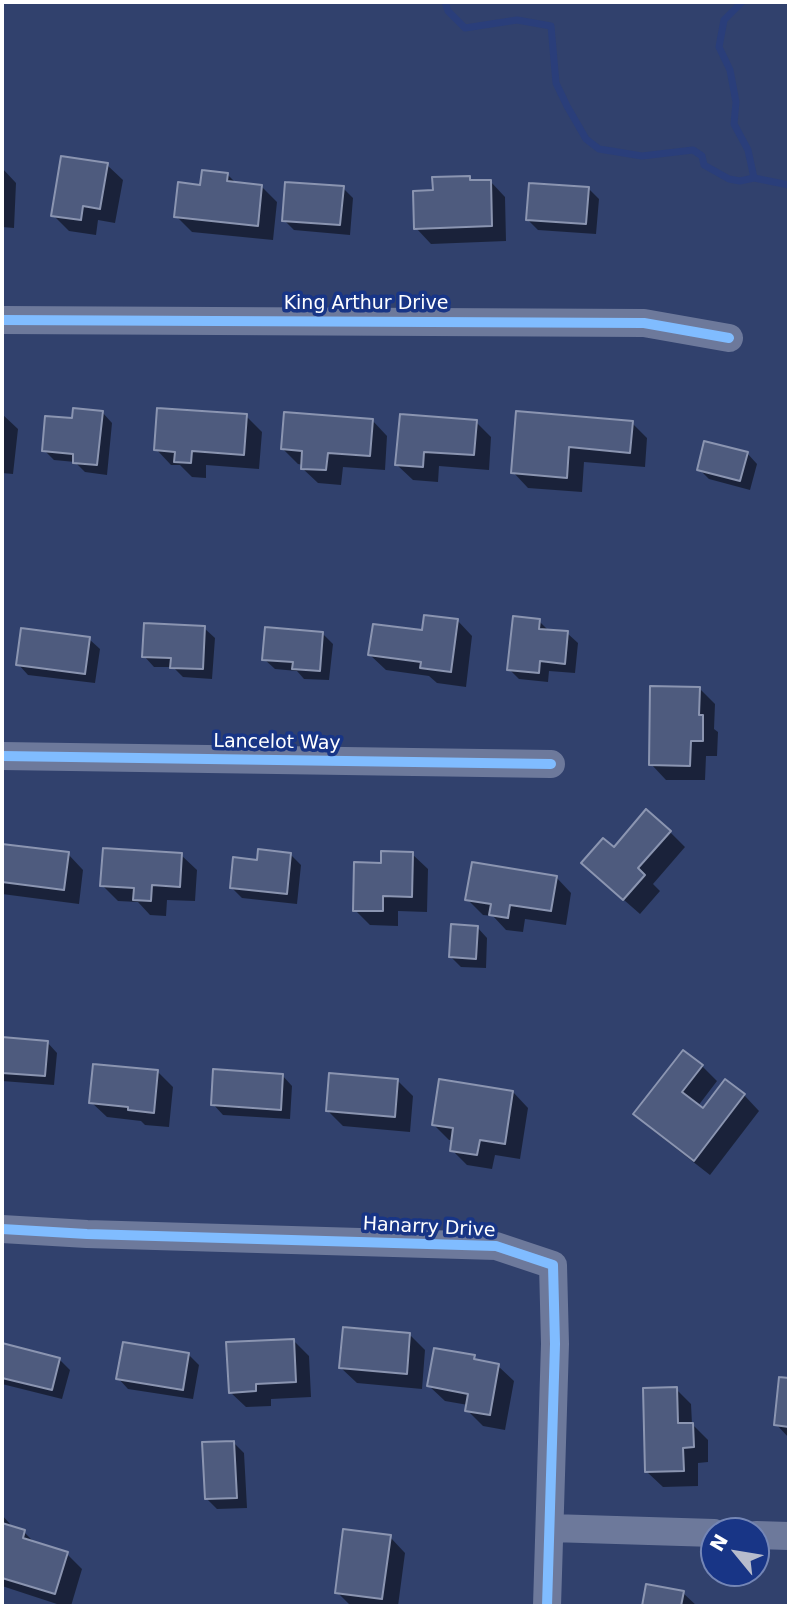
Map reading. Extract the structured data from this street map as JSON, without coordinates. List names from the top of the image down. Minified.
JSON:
{"streets":{"street":["King Arthur Drive","Lancelot Way","Hanarry Drive"]},"north":"top left"}
